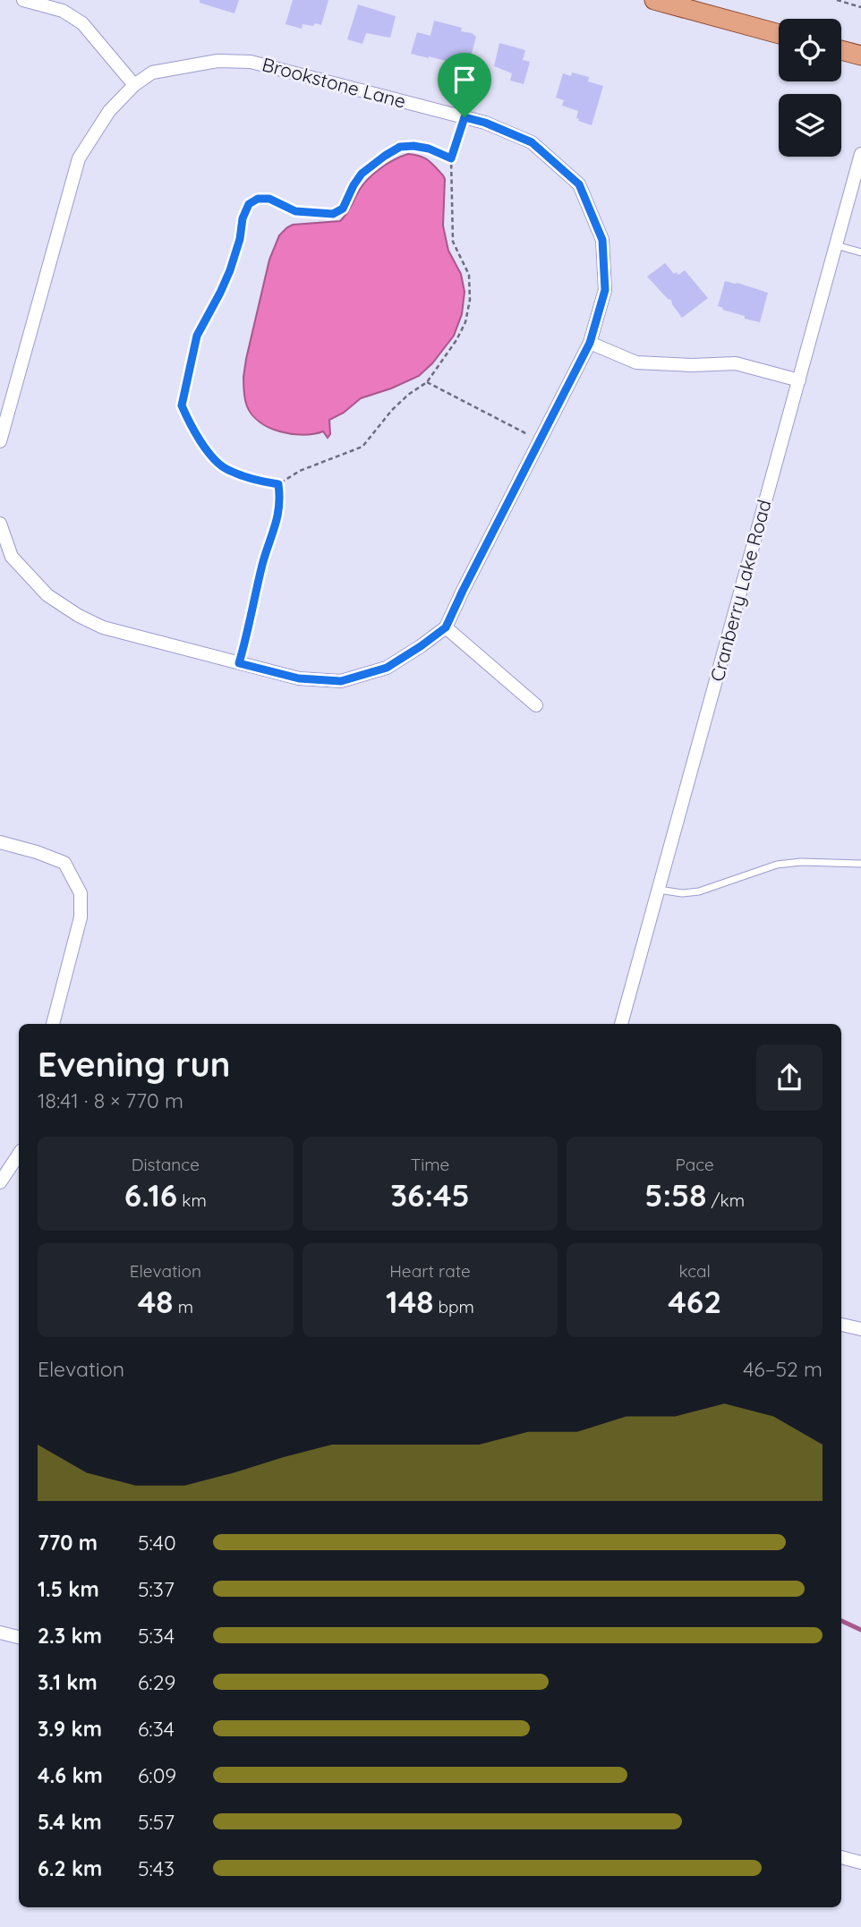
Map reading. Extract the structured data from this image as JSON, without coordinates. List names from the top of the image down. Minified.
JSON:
{"streets":{"street":["Brookstone Lane","Cranberry Lake Road"]},"page":{"heading":["Evening run","18:41 · 8 × 770 m"],"stats":[["Distance","6.16 km"],["Time","36:45"],["Pace","5:58 /km"],["Elevation","48 m"],["Heart rate","148 bpm"],["kcal","462"]],"chart":["Elevation","46–52 m"],"list":[{"name":"770 m","note":"5:40"},{"name":"1.5 km","note":"5:37"},{"name":"2.3 km","note":"5:34"},{"name":"3.1 km","note":"6:29"},{"name":"3.9 km","note":"6:34"},{"name":"4.6 km","note":"6:09"},{"name":"5.4 km","note":"5:57"},{"name":"6.2 km","note":"5:43"}]}}
